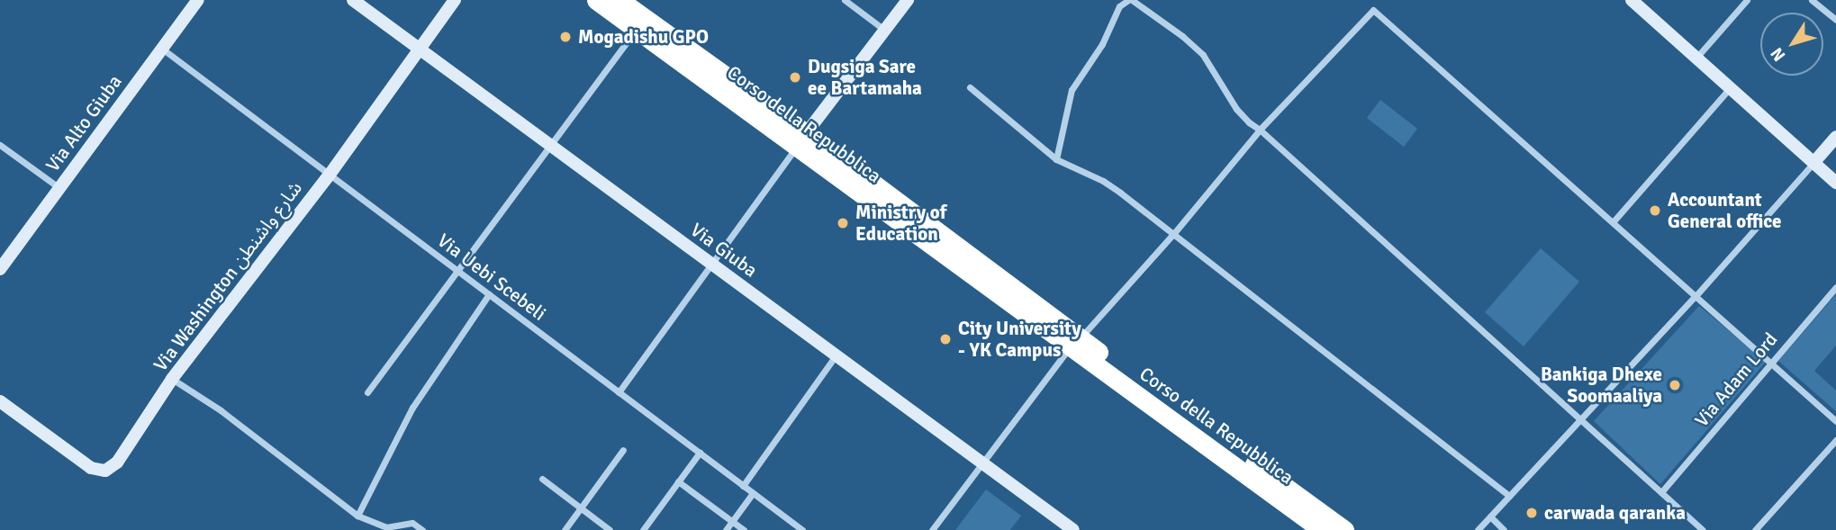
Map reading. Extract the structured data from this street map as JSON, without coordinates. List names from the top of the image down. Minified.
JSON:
{"streets":{"highway":["Corso della Repubblica"],"street":["Via Alto Giuba","Via Giuba","Via Washington شارع واشنطن","Via Uebi Scebeli","Via Adam Lord"]},"crossings":[["Via Alto Giuba","Via Uebi Scebeli"],["Via Giuba","Via Washington شارع واشنطن"],["Via Washington شارع واشنطن","Via Uebi Scebeli"]],"places":["Mogadishu GPO","Dugsiga Sare ee Bartamaha","Accountant General office","Ministry of Education","City University - YK Campus","Bankiga Dhexe Soomaaliya","carwada qaranka"],"north":"bottom left"}
